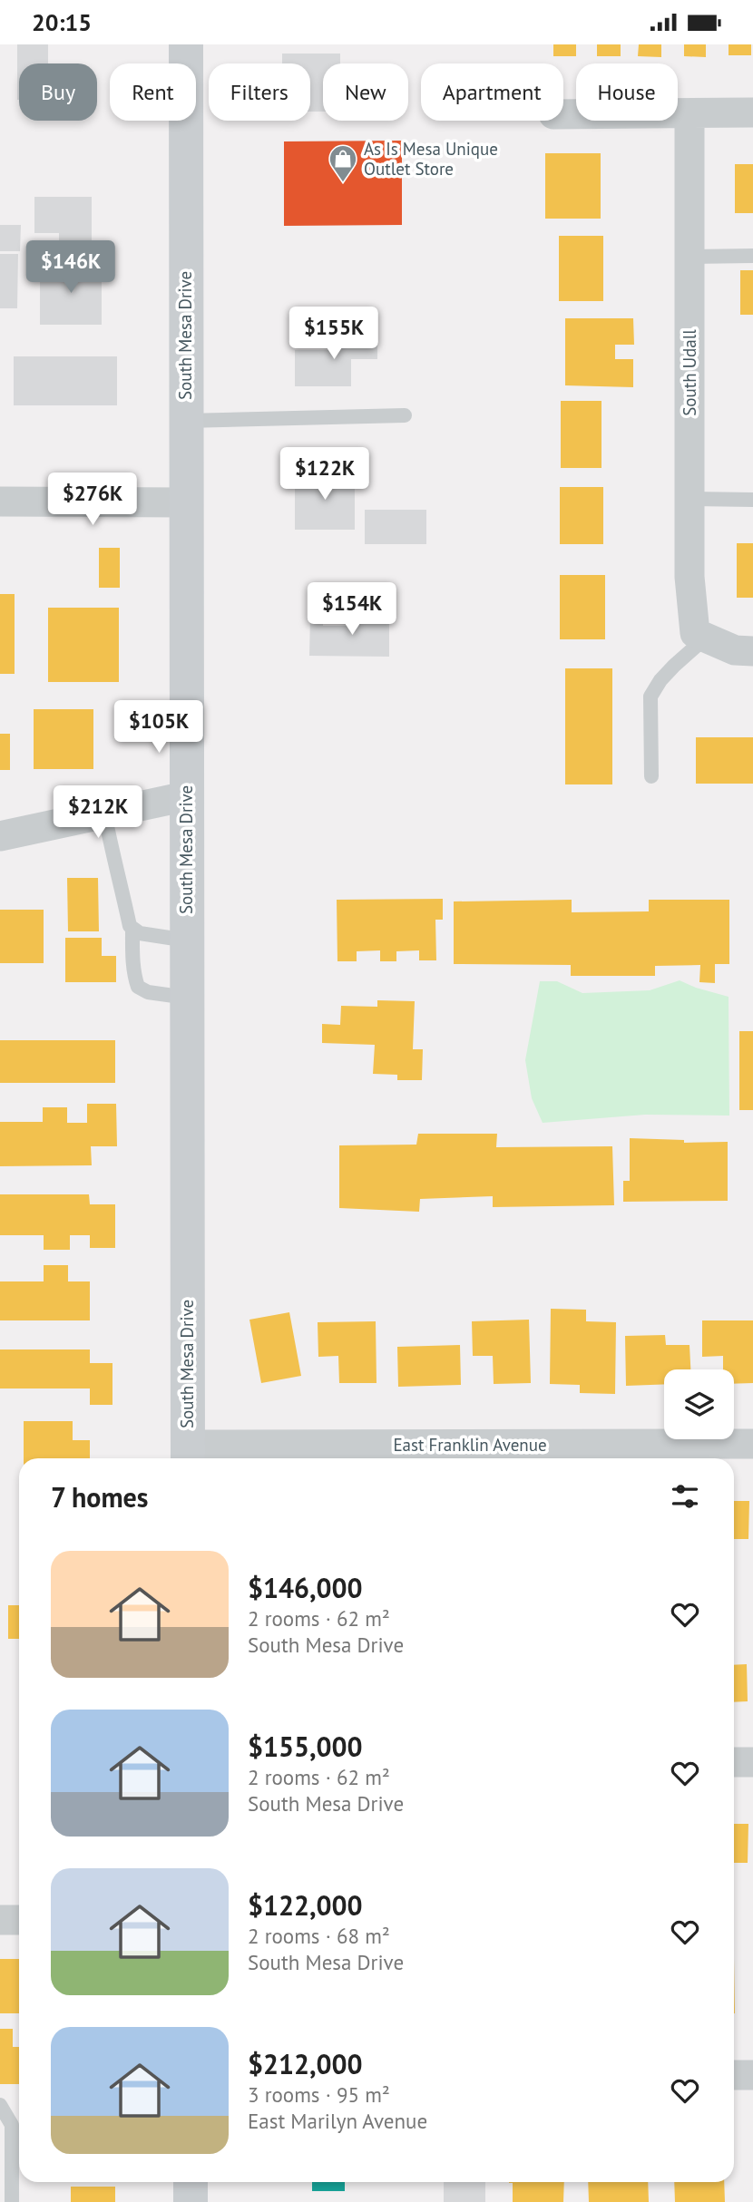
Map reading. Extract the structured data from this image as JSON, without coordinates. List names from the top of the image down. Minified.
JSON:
{"streets":{"main road":["South Mesa Drive"],"street":["South Udall","East Franklin Avenue"]},"crossings":[["South Mesa Drive","East Franklin Avenue"]],"places":{"shop":["As Is Mesa Unique Outlet Store"]},"page":{"status":"20:15","chip":["Buy","Rent","Filters","New","Apartment","House"],"price":["$146K","$155K","$122K","$276K","$154K","$105K","$212K"],"heading":"7 homes","list":[{"name":"$146,000","note":"2 rooms · 62 m² · South Mesa Drive"},{"name":"$155,000","note":"2 rooms · 62 m² · South Mesa Drive"},{"name":"$122,000","note":"2 rooms · 68 m² · South Mesa Drive"},{"name":"$212,000","note":"3 rooms · 95 m² · East Marilyn Avenue"}]}}
